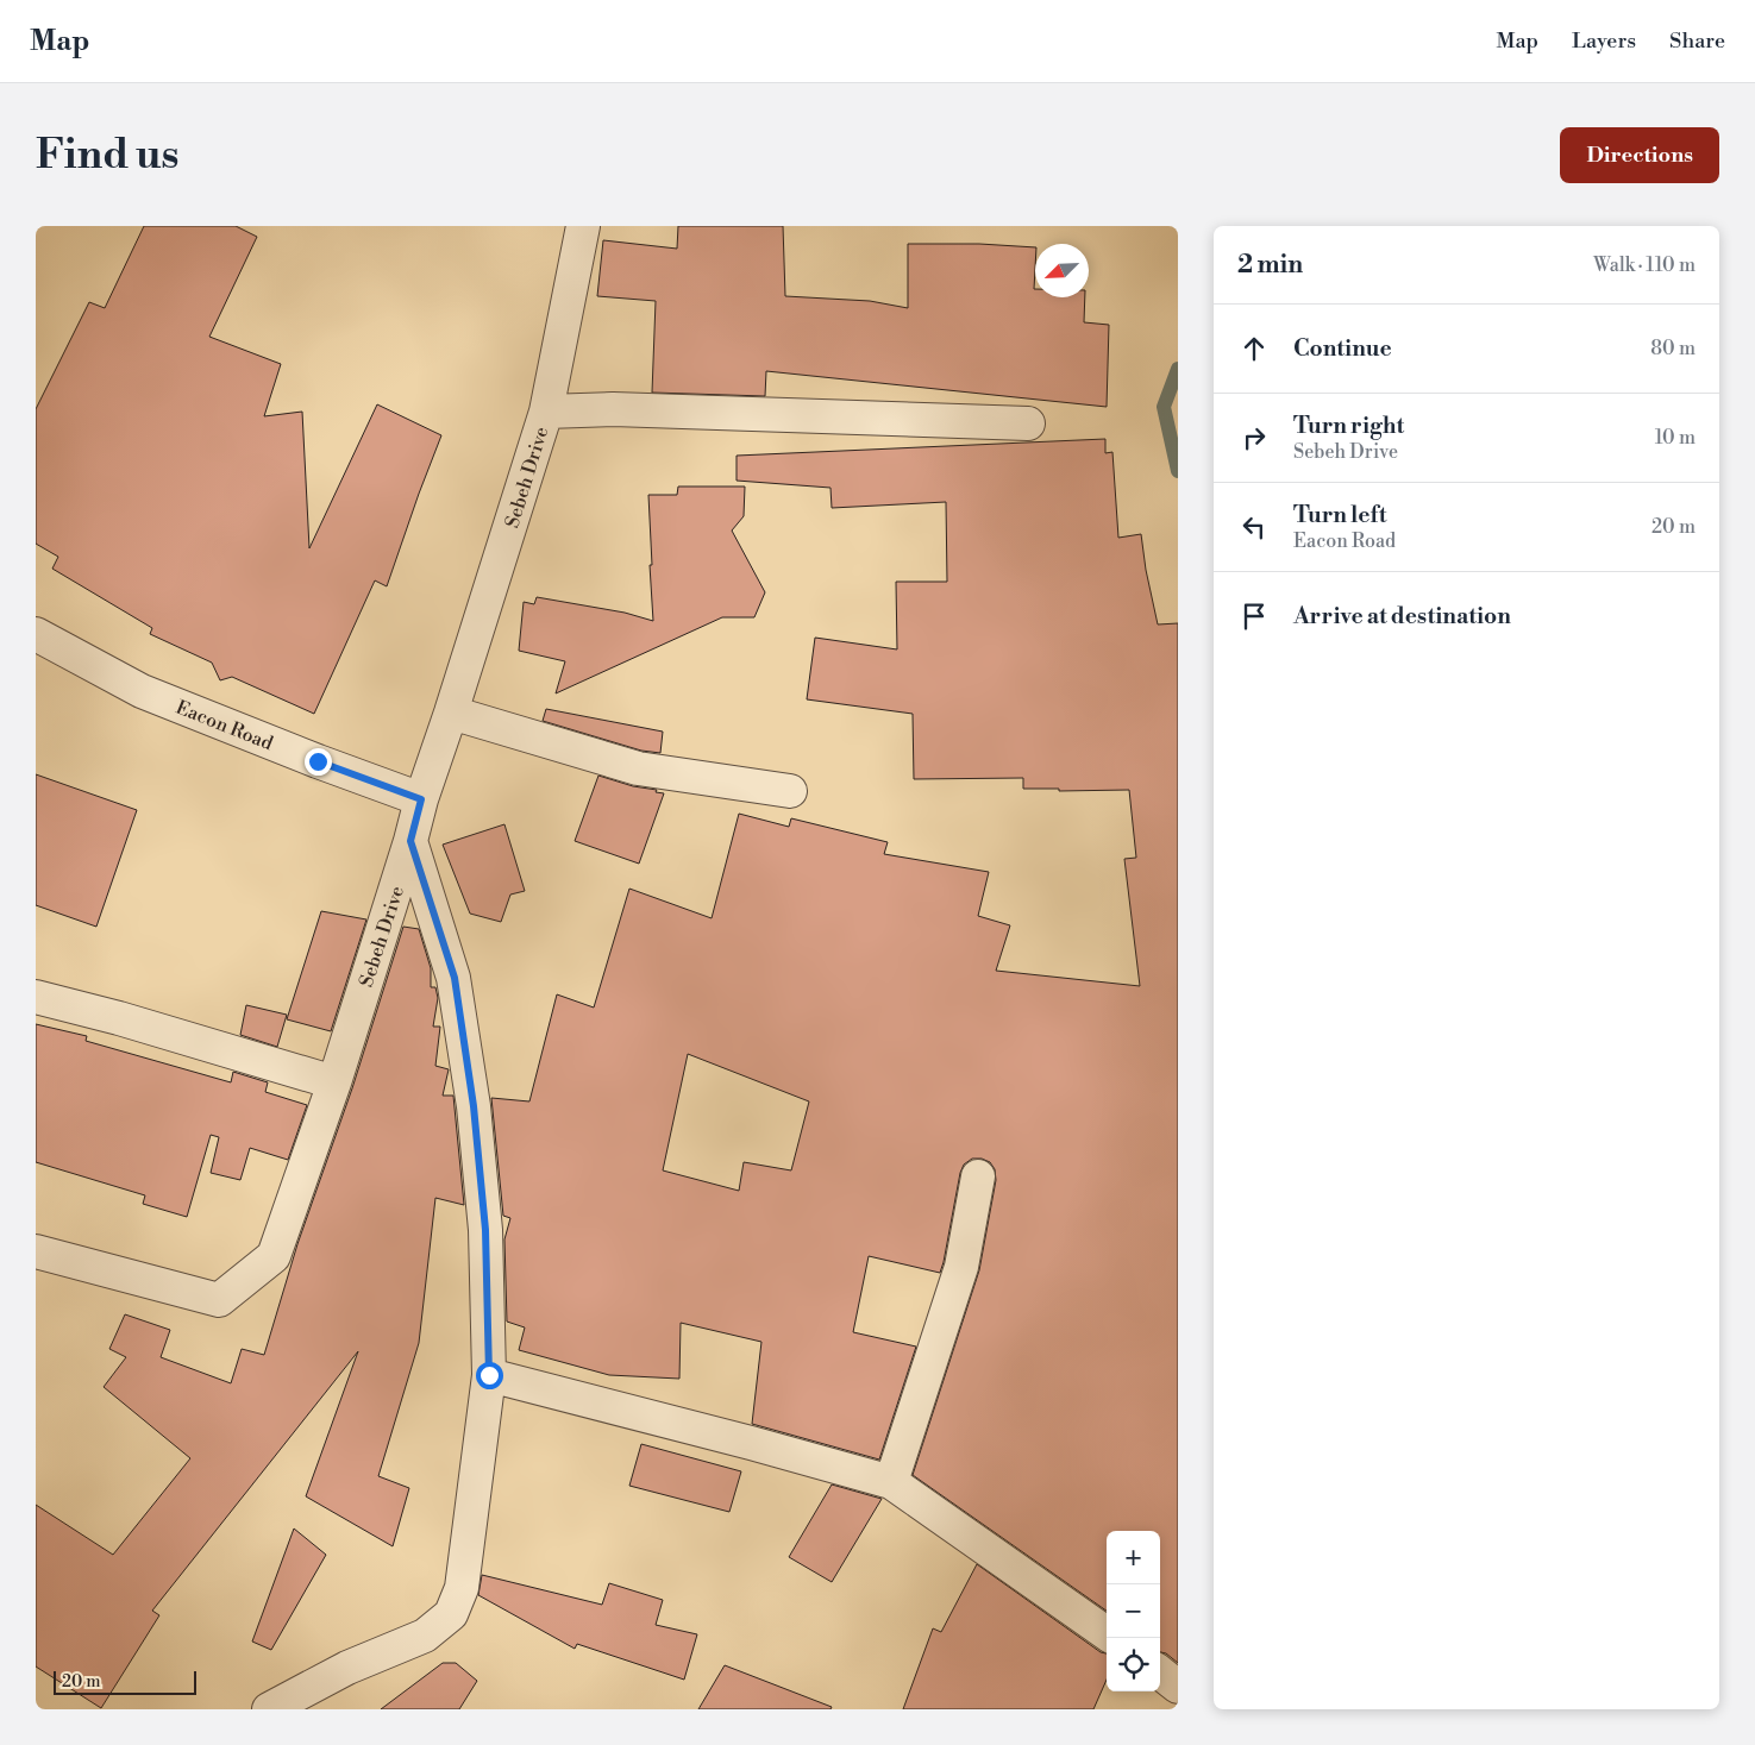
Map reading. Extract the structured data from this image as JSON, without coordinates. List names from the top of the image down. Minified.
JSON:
{"streets":{"street":["Sebeh Drive","Eacon Road"]},"crossings":[["Sebeh Drive","Eacon Road"]],"scale_bar":"20 m","north":"bottom left","page":{"header":"Map","nav":["Map","Layers","Share"],"buttons":"Directions","title":"Find us","heading":["2 min","Walk · 110 m"],"list":[["Continue","80 m"],["Turn right","Sebeh Drive","10 m"],["Turn left","Eacon Road","20 m"],"Arrive at destination"],"map_buttons":["+","−"],"scale":"20 m"}}
